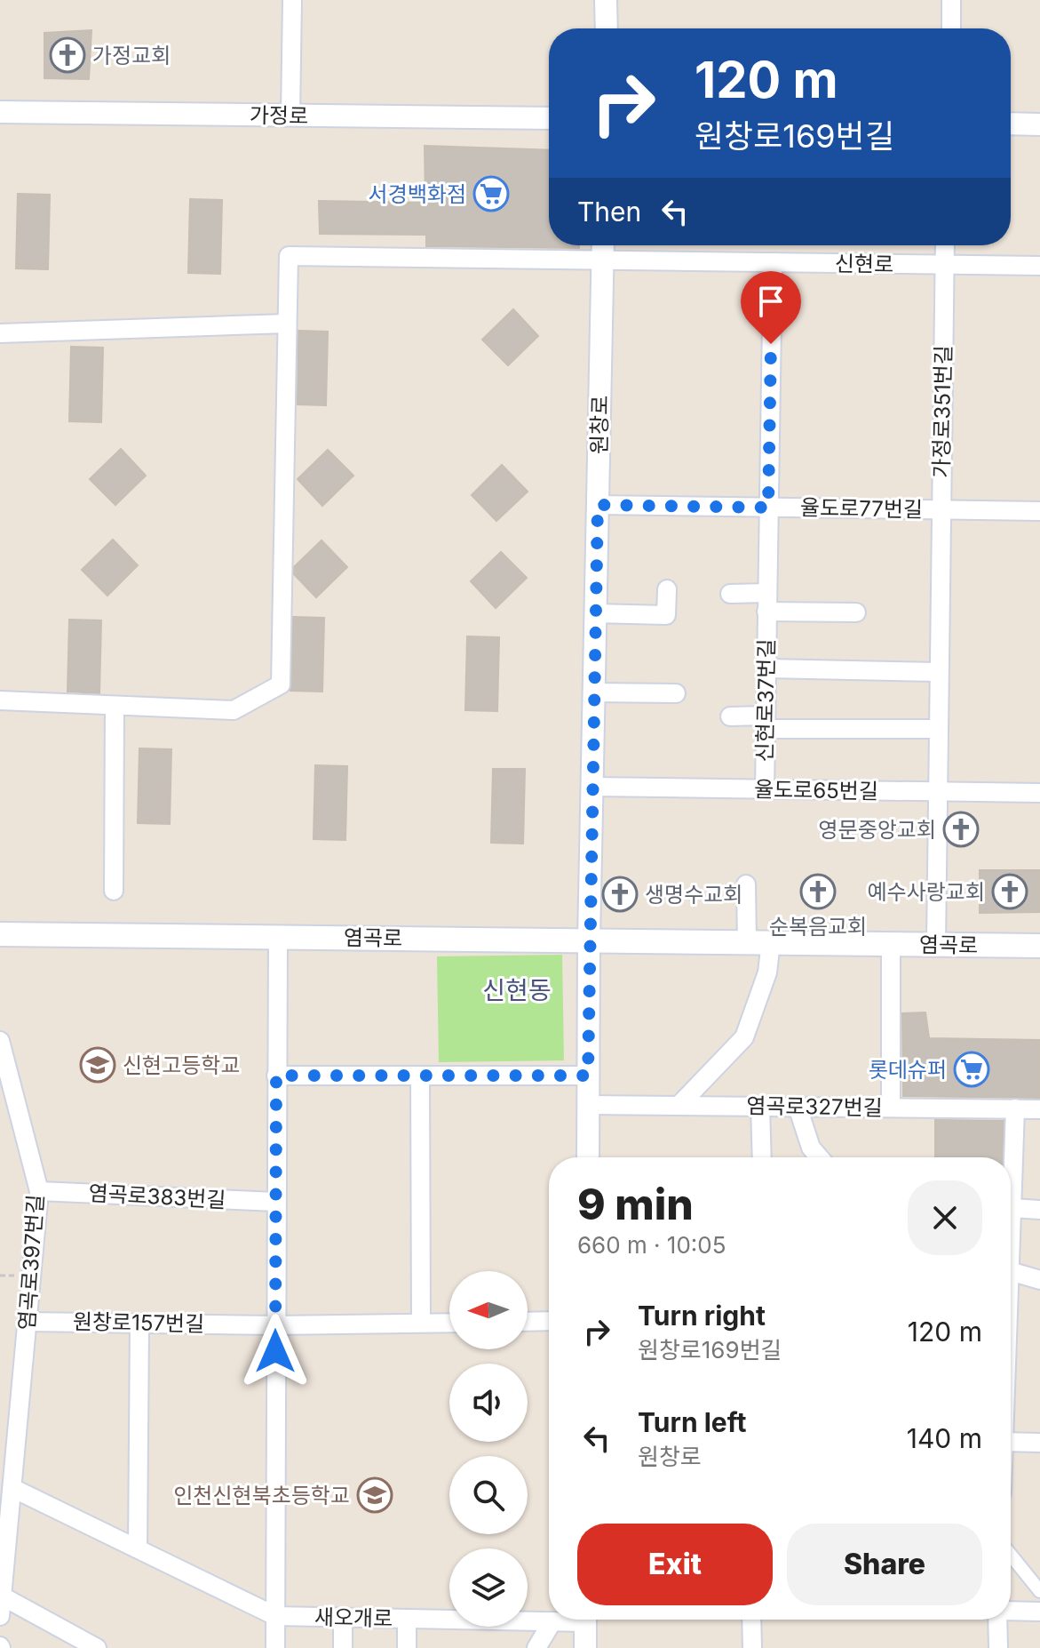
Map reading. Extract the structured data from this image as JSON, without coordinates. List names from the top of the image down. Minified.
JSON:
{"streets":{"main road":["염곡로"],"street":["가정로","신현로","가정로351번길","원창로","율도로77번길","신현로37번길","율도로65번길","염곡로327번길","염곡로383번길","염곡로397번길","원창로157번길","새오개로"]},"crossings":[["신현로","가정로351번길"],["신현로","원창로"],["신현로","신현로37번길"],["가정로351번길","율도로77번길"],["가정로351번길","율도로65번길"],["가정로351번길","염곡로"],["원창로","율도로77번길"],["원창로","율도로65번길"],["원창로","염곡로"],["원창로","염곡로327번길"],["율도로77번길","신현로37번길"],["신현로37번길","율도로65번길"],["염곡로383번길","염곡로397번길"],["염곡로397번길","원창로157번길"],["염곡로397번길","새오개로"]],"districts":["신현동"],"places":{"church":["가정교회","영문중앙교회","순복음교회","예수사랑교회","생명수교회"],"supermarket":["서경백화점","롯데슈퍼"],"school or university":["신현고등학교","인천신현북초등학교"]},"north":"left","page":{"turn":["120 m","원창로169번길"],"then":"Then","heading":["9 min","660 m · 10:05"],"list":[{"name":"Turn right","note":"원창로169번길","value":"120 m"},{"name":"Turn left","note":"원창로","value":"140 m"}],"buttons":["Exit","Share"]}}
